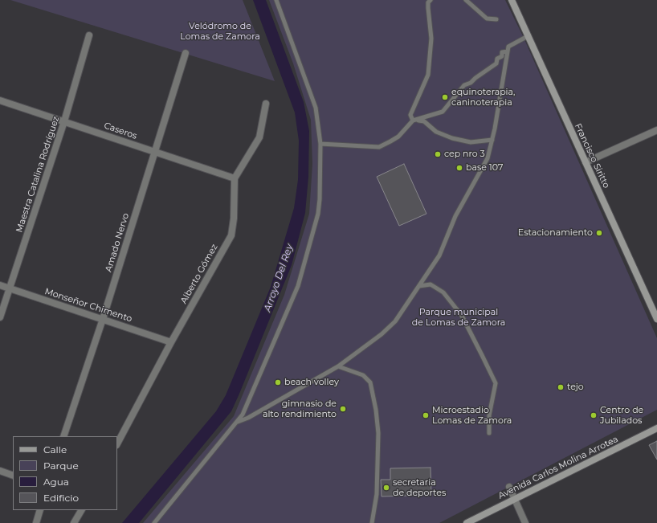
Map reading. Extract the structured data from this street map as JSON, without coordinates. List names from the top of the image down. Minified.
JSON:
{"streets":{"street":["Caseros","Francisco Siritto","Maestra Catalina Rodríguez","Amado Nervo","Alberto Gómez","Monseñor Chimento","Avenida Carlos Molina Arrotea"]},"crossings":[["Caseros","Maestra Catalina Rodríguez"],["Caseros","Amado Nervo"],["Caseros","Alberto Gómez"],["Maestra Catalina Rodríguez","Monseñor Chimento"],["Amado Nervo","Monseñor Chimento"],["Alberto Gómez","Monseñor Chimento"]],"water":["Arroyo Del Rey"],"parks":["Velódromo de Lomas de Zamora","Parque municipal de Lomas de Zamora"],"places":["equinoterapia, caninoterapia","cep nro 3","base 107","Estacionamiento","beach volley","tejo","gimnasio de alto rendimiento","Microestadio Lomas de Zamora","Centro de Jubilados","secretaria de deportes"],"legend":["Calle","Parque","Agua","Edificio"]}
